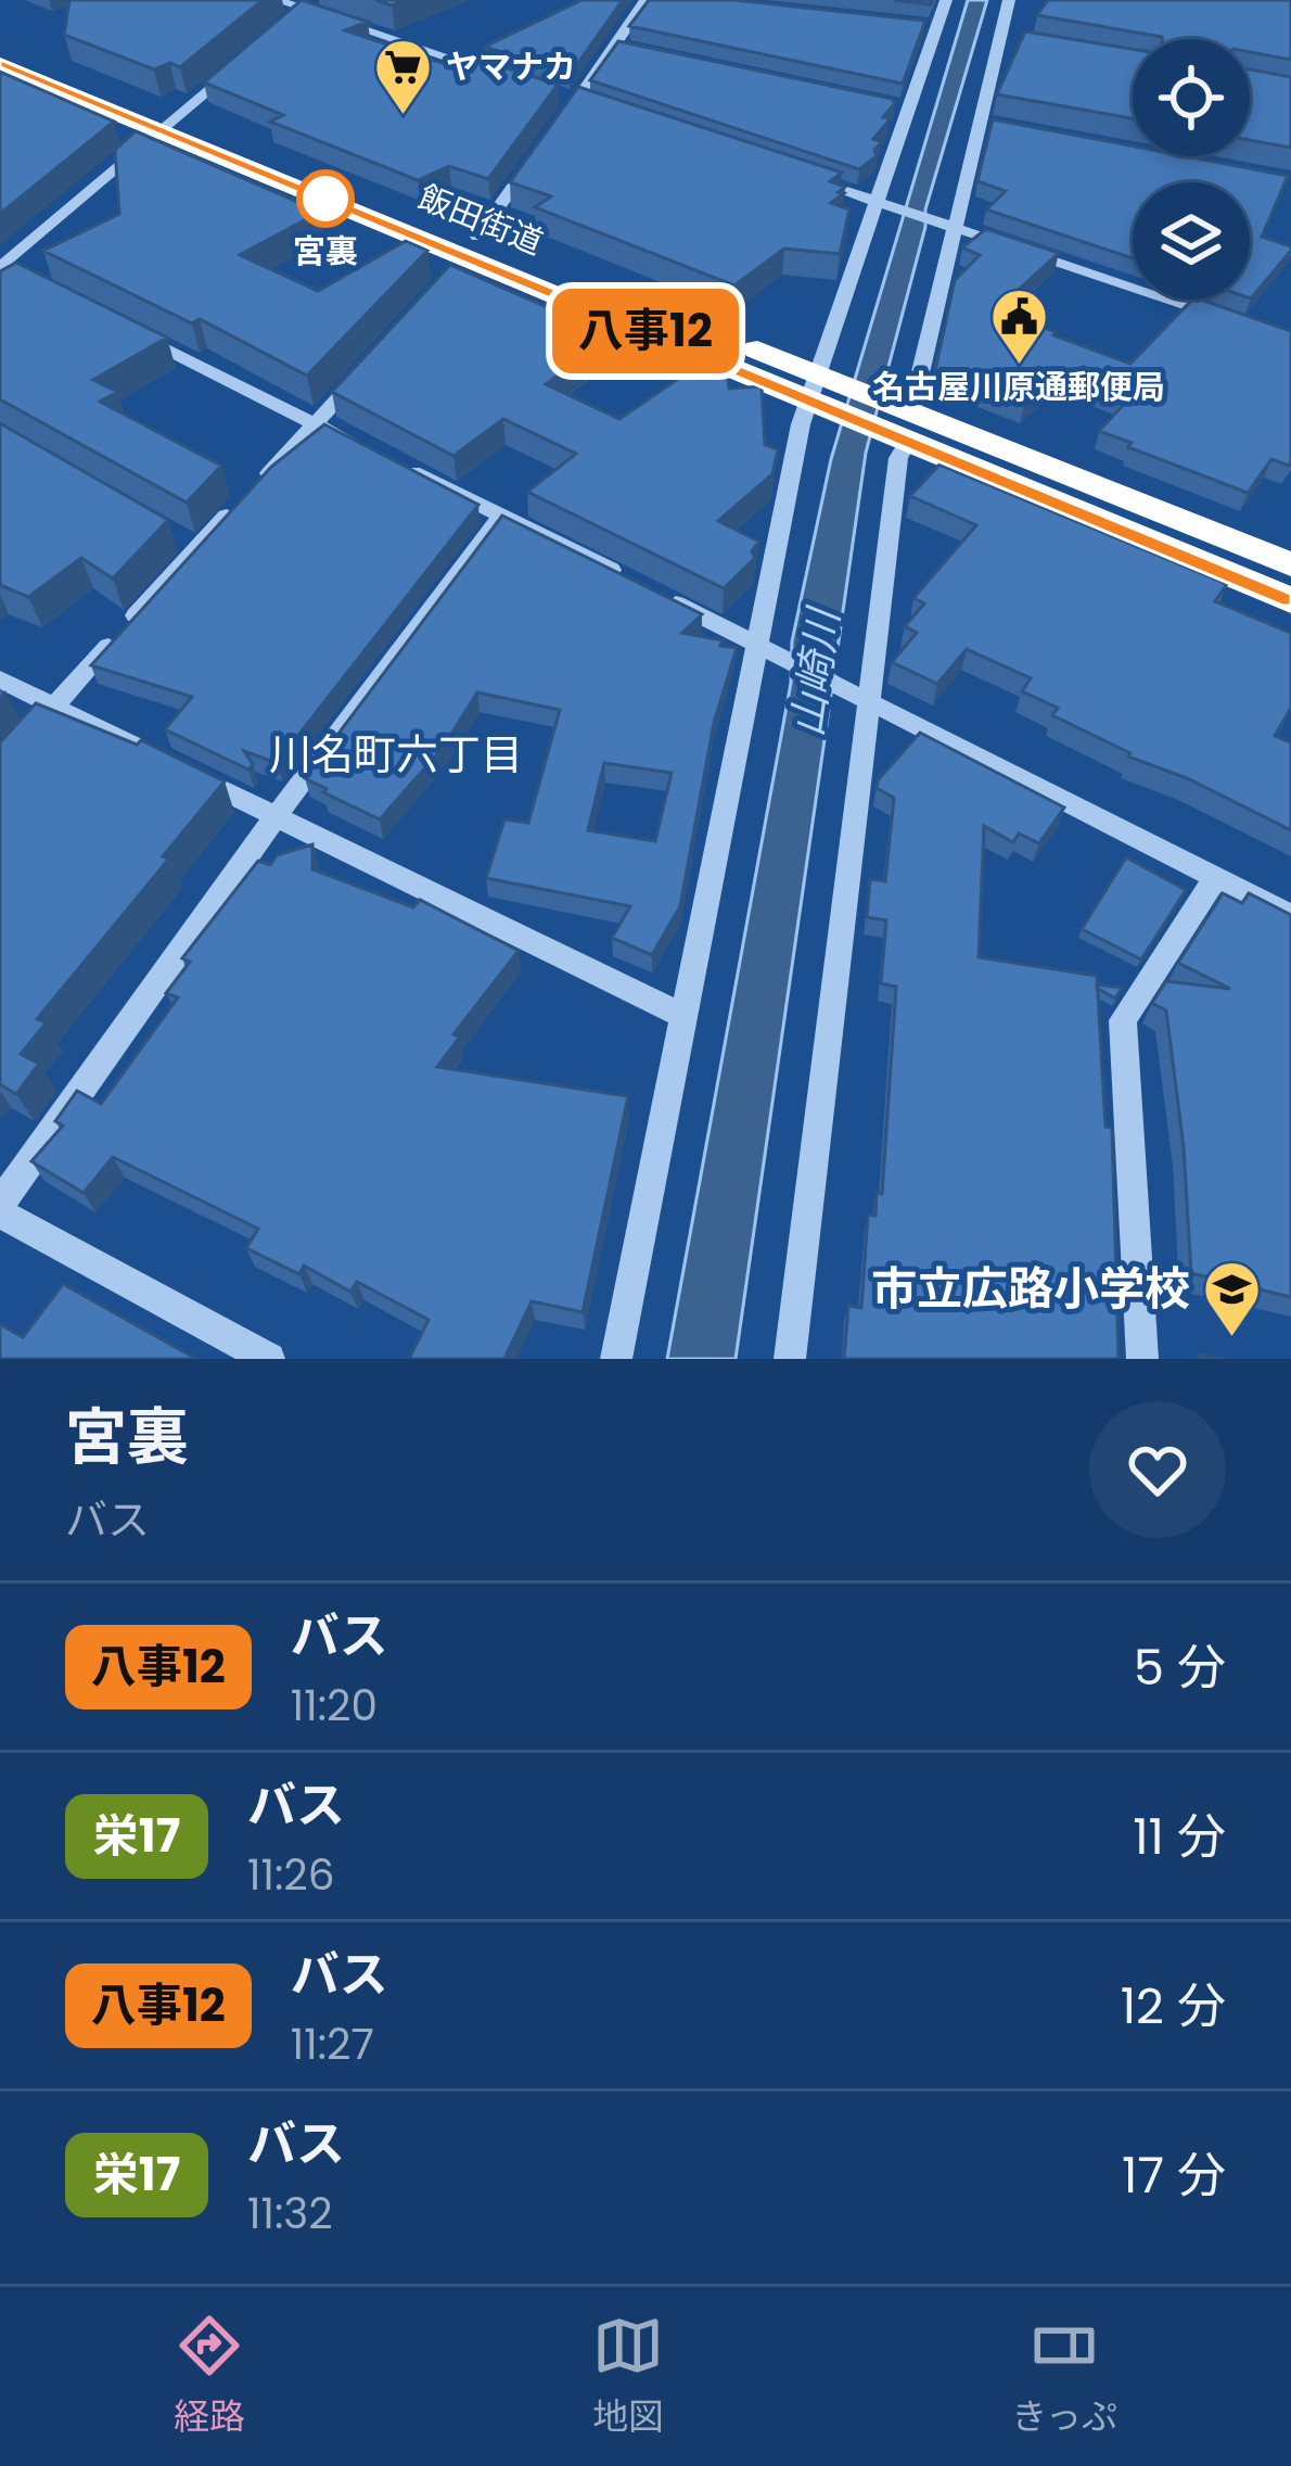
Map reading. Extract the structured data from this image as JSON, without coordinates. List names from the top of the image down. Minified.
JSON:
{"streets":{"highway":["飯田街道"]},"districts":["川名町六丁目"],"water":["山崎川"],"places":{"supermarket":["ヤマナカ"],"other":["宮裏"],"public building":["名古屋川原通郵便局"],"school or university":["市立広路小学校"]},"lines":["bus line 八事12"],"page":{"on_map":"八事12","heading":["宮裏","バス"],"list":[{"mark":"八事12","name":"バス","note":"11:20","value":"5 分"},{"mark":"栄17","name":"バス","note":"11:26","value":"11 分"},{"mark":"八事12","name":"バス","note":"11:27","value":"12 分"},{"mark":"栄17","name":"バス","note":"11:32","value":"17 分"}],"tabs":["経路","地図","きっぷ"]}}
